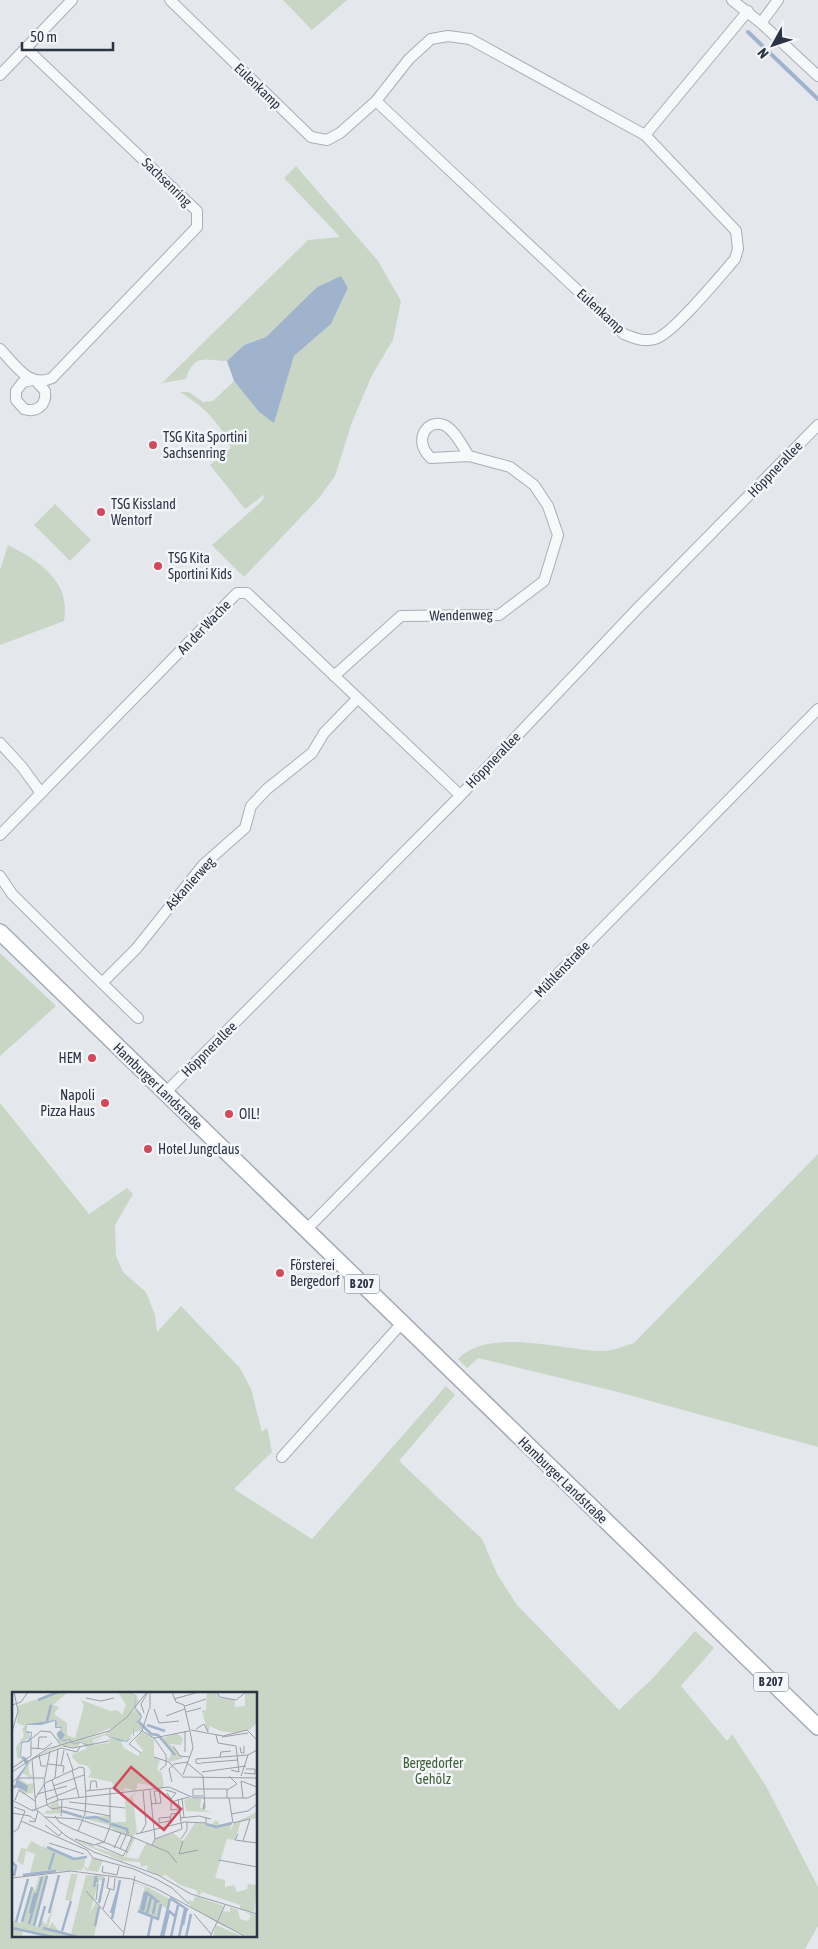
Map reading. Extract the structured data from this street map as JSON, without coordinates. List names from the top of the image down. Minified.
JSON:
{"streets":{"main road":["Hamburger Landstraße","B 207"],"street":["Eulenkamp","Sachsenring","Höppnerallee","Wendenweg","An der Wache","Askanierweg","Mühlenstraße"]},"crossings":[["Höppnerallee","An der Wache"],["Höppnerallee","Hamburger Landstraße"],["Wendenweg","An der Wache"],["An der Wache","Askanierweg"],["Mühlenstraße","Hamburger Landstraße"]],"parks":["Bergedorfer Gehölz"],"places":["TSG Kita Sportini Sachsenring","TSG Kissland Wentorf","TSG Kita Sportini Kids","HEM","Napoli Pizza Haus","OIL!","Hotel Jungclaus","Försterei Bergedorf"],"scale_bar":"50 m","north":"bottom left"}
